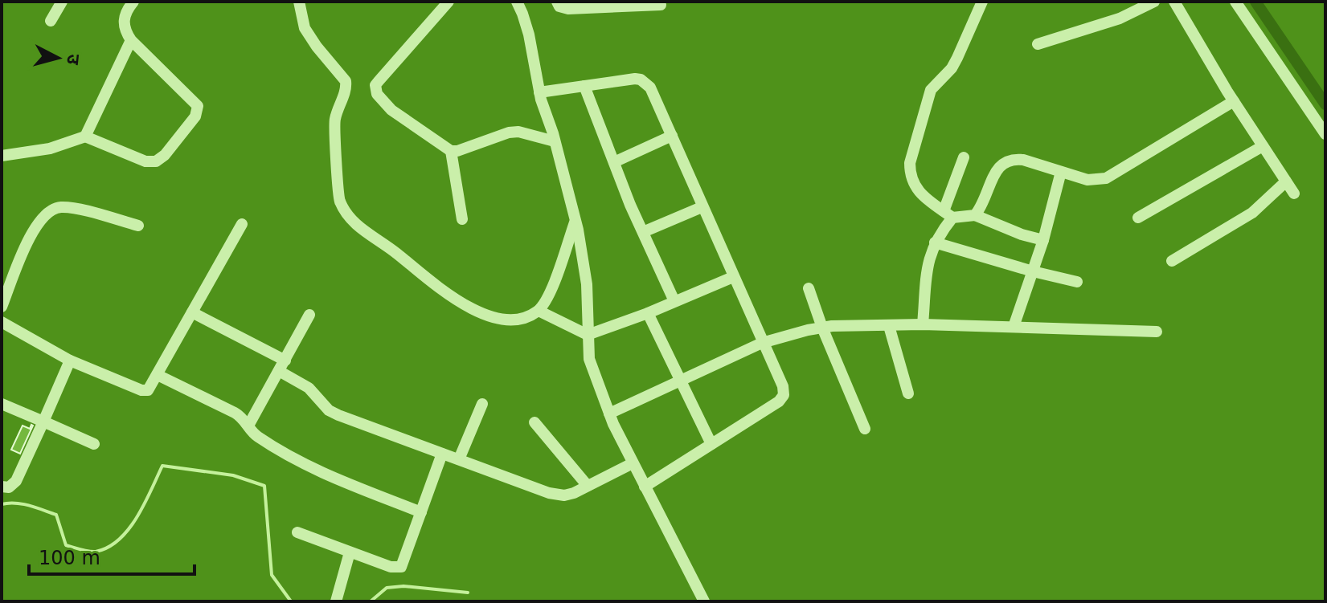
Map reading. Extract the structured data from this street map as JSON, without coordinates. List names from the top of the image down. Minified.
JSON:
{"scale_bar":"100 m","north":"right"}
